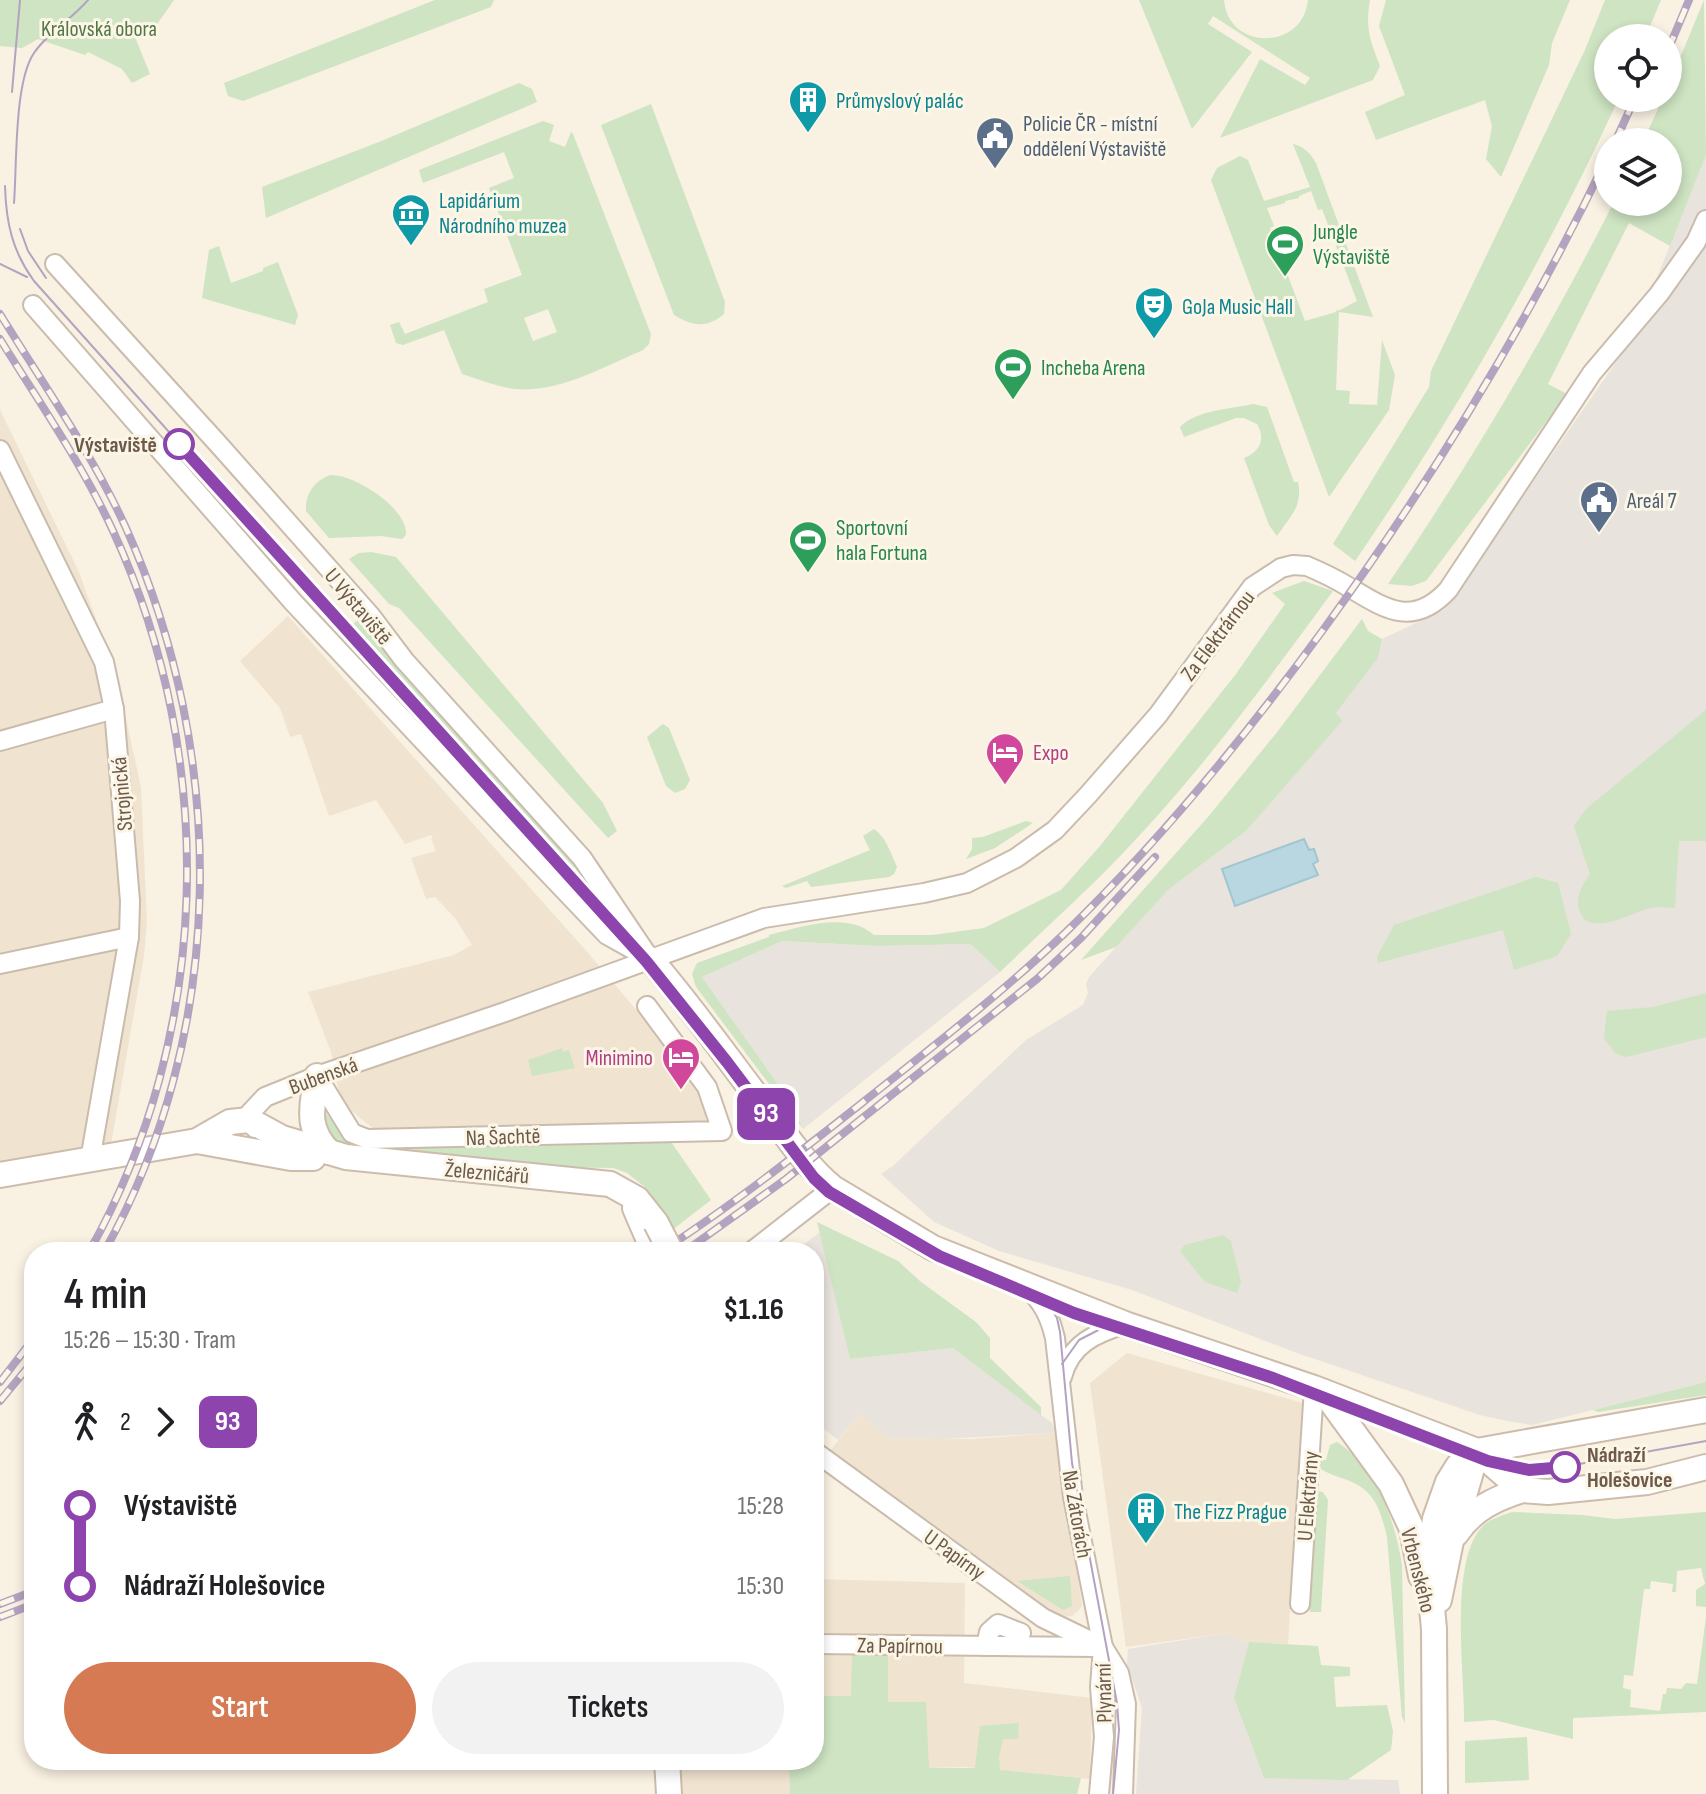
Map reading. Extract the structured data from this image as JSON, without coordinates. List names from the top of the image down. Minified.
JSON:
{"streets":{"main road":["U Výstaviště","Bubenská","Železničářů","Vrbenského"],"street":["Za Elektrárnou","Strojnická","Na Šachtě","U Elektrárny","Na Zátorách","U Papírny","Za Papírnou","Plynární"]},"crossings":[["U Výstaviště","Za Elektrárnou"],["U Výstaviště","Bubenská"],["U Výstaviště","U Elektrárny"],["U Výstaviště","Na Zátorách"],["U Výstaviště","Vrbenského"],["Za Elektrárnou","Bubenská"],["Strojnická","Bubenská"],["Bubenská","Na Šachtě"],["Bubenská","Železničářů"],["U Elektrárny","Vrbenského"],["Na Zátorách","U Papírny"],["Na Zátorách","Za Papírnou"],["Na Zátorách","Plynární"],["U Papírny","Za Papírnou"],["U Papírny","Plynární"],["Za Papírnou","Plynární"]],"parks":["Královská obora"],"places":{"building":["Průmyslový palác","The Fizz Prague"],"public building":["Policie ČR - místní oddělení Výstaviště","Areál 7"],"museum":["Lapidárium Národního muzea"],"sports":["Jungle Výstaviště","Incheba Arena","Sportovní hala Fortuna"],"theatre":["GoJa Music Hall"],"other":["Výstaviště","Nádraží Holešovice"],"hotel":["Expo","Minimino"]},"lines":["tram line 93"],"page":{"on_map":"93","heading":["4 min","15:26 – 15:30 · Tram","$1.16"],"legs":["2","93"],"list":[{"name":"Výstaviště","value":"15:28"},{"name":"Nádraží Holešovice","value":"15:30"}],"buttons":["Start","Tickets"]}}
